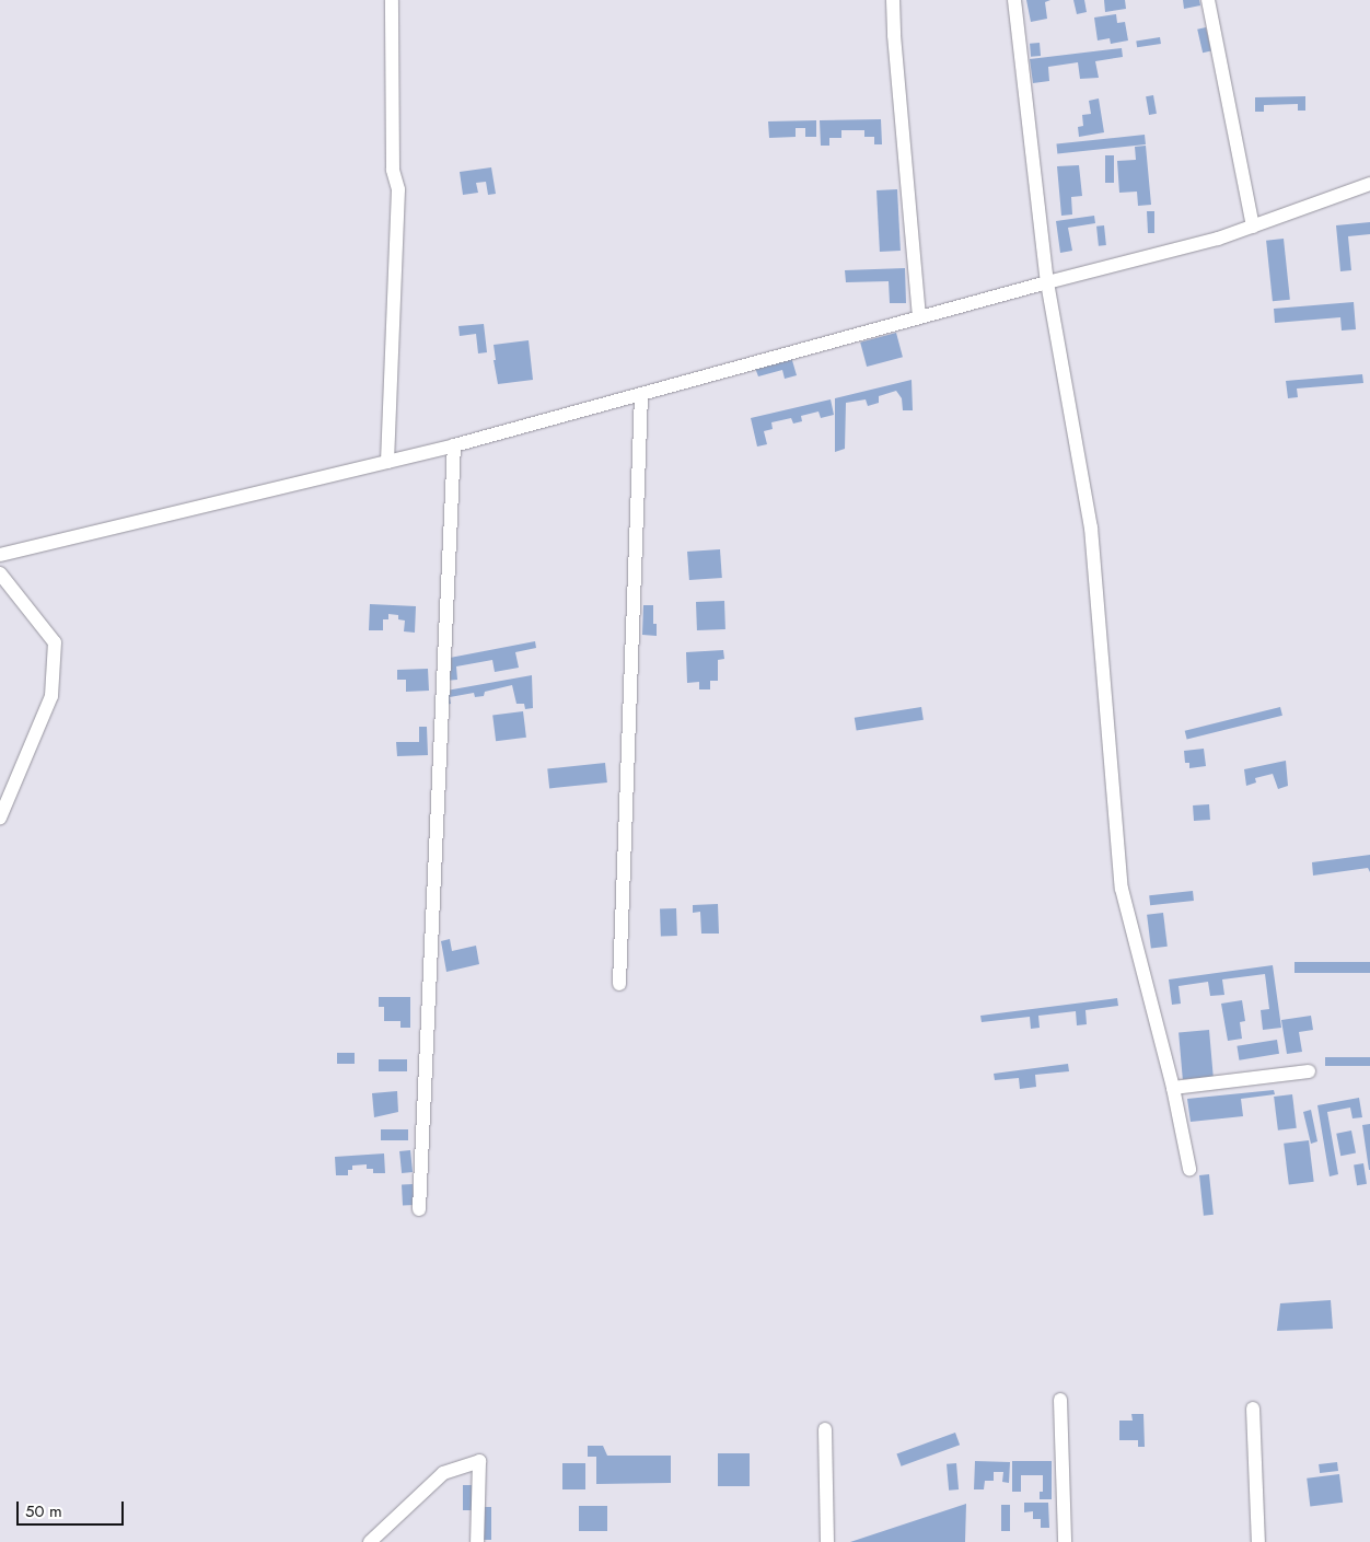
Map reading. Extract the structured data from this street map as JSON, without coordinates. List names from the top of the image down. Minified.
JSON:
{"scale_bar":"50 m"}
